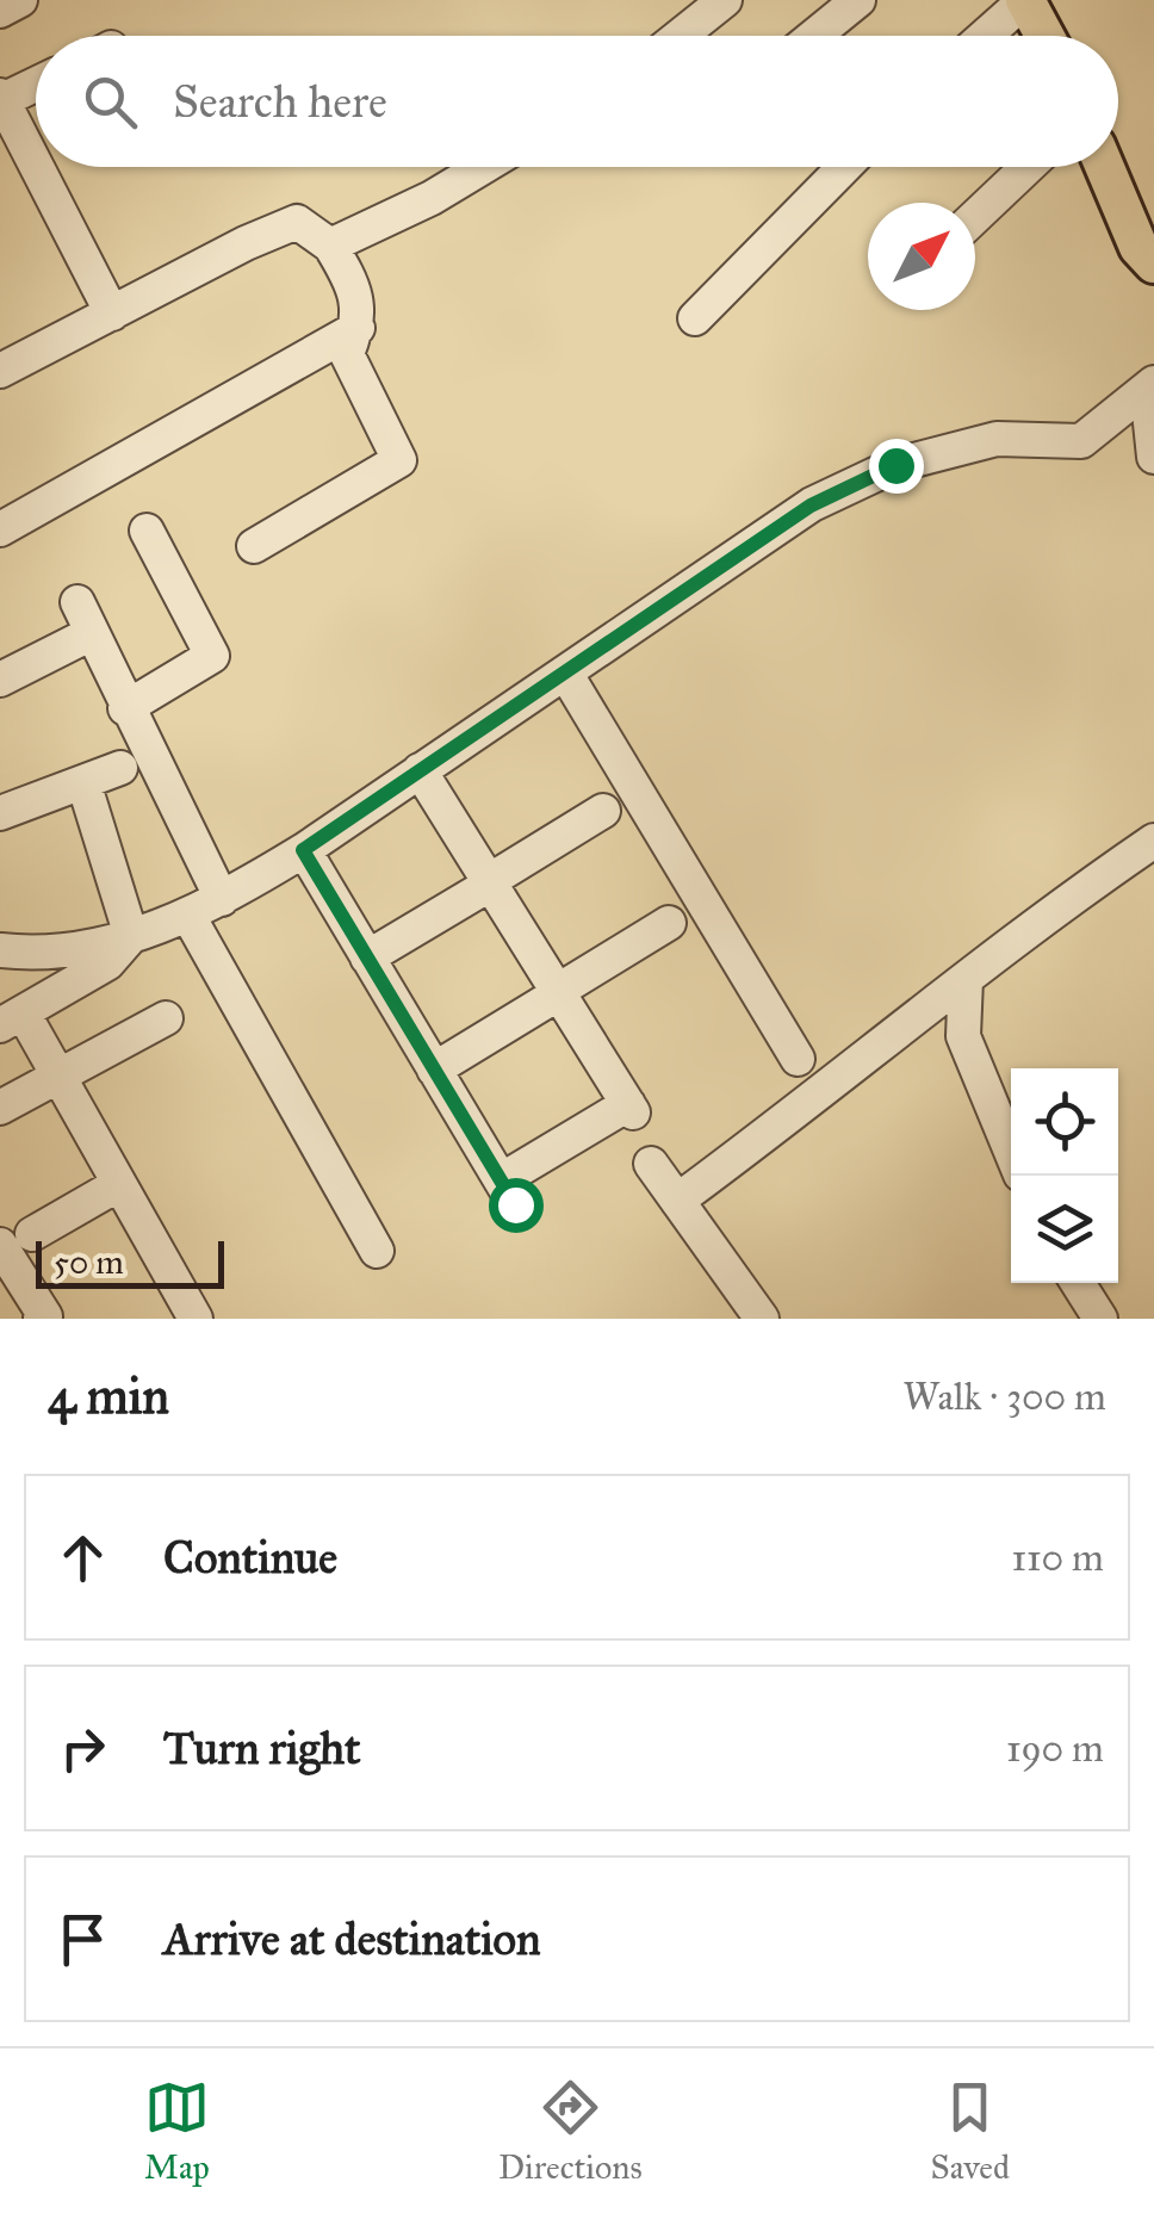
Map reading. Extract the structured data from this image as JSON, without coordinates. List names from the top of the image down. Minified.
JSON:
{"scale_bar":"50 m","north":"top right","page":{"search":"Search here","scale":"50 m","heading":["4 min","Walk · 300 m"],"list":[["Continue","110 m"],["Turn right","190 m"],"Arrive at destination"],"nav":["Map","Directions","Saved"]}}
